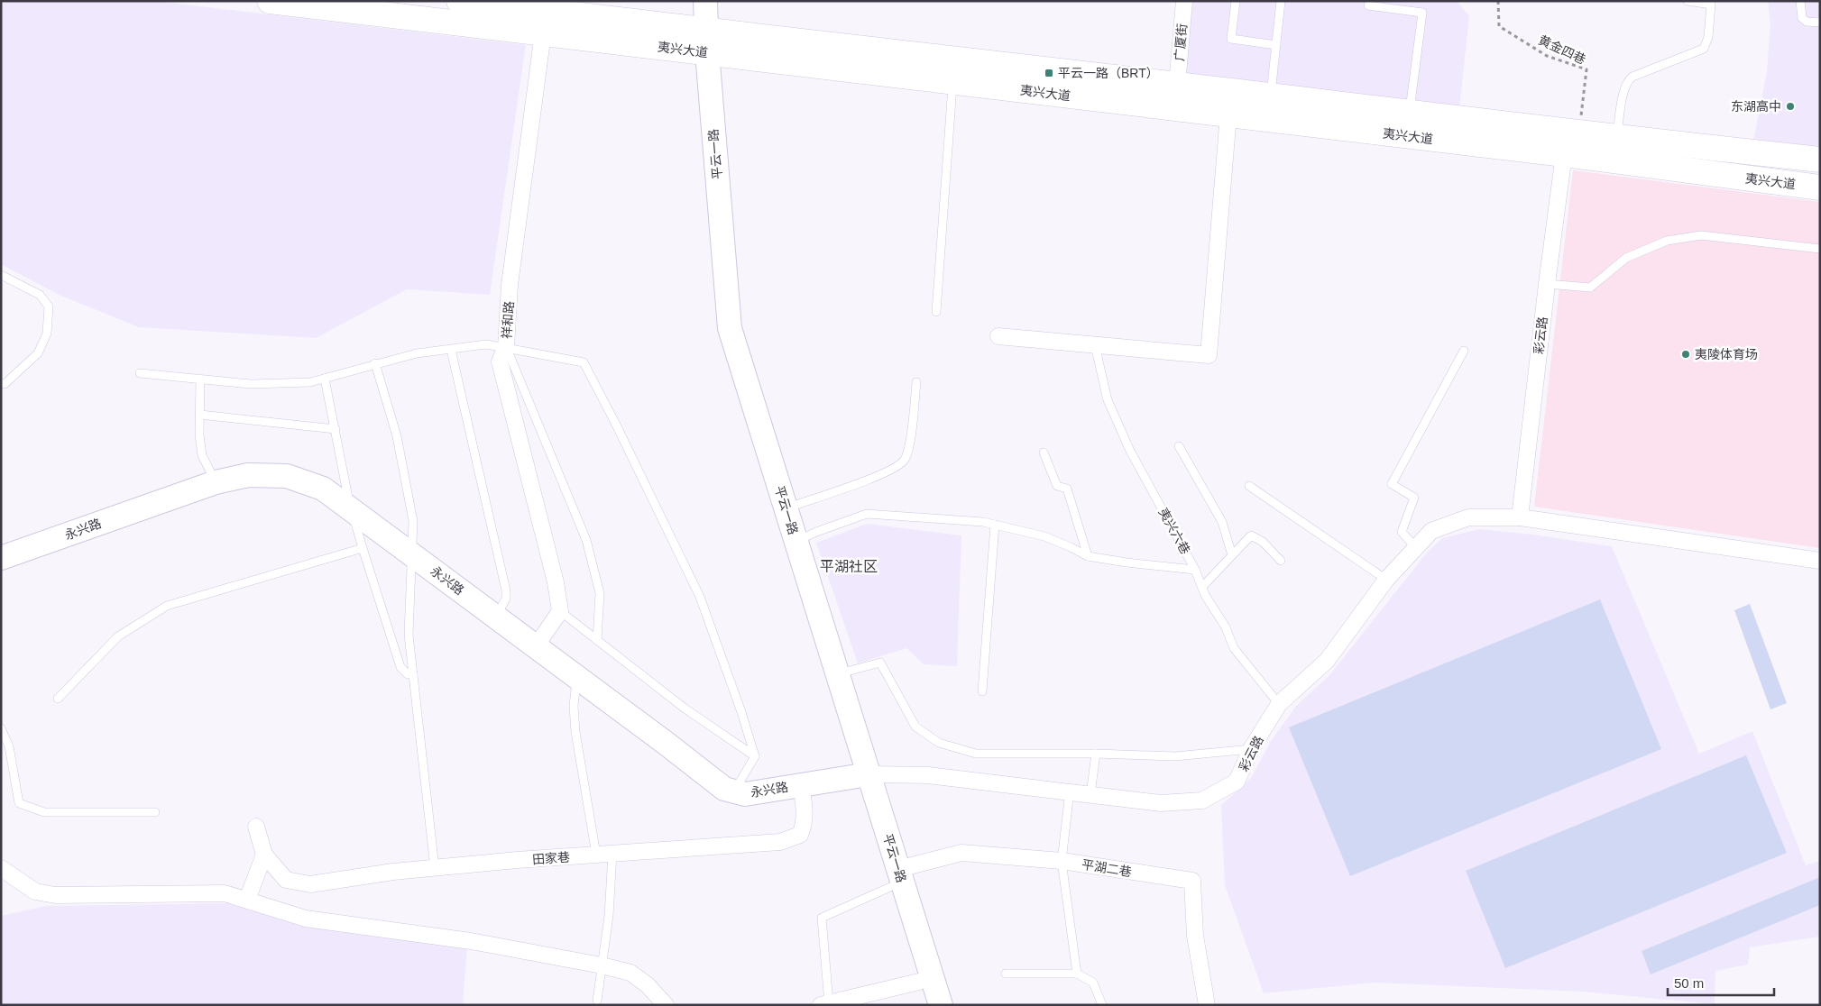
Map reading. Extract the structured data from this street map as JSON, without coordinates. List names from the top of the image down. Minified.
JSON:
{"streets":{"main road":["夷兴大道","平云一路","永兴路"],"street":["广厦街","祥和路","彩云路","田家巷","平湖二巷"],"lane":["夷兴六巷"],"path":["黄金四巷"]},"crossings":[["广厦街","夷兴大道"],["夷兴大道","黄金四巷"],["夷兴大道","平云一路"],["夷兴大道","祥和路"],["夷兴大道","彩云路"],["平云一路","彩云路"],["平云一路","永兴路"],["平云一路","平湖二巷"],["彩云路","永兴路"],["彩云路","夷兴六巷"],["永兴路","田家巷"]],"districts":["平湖社区"],"places":{"transit":["平云一路（BRT）"],"other":["东湖高中","夷陵体育场"]},"scale_bar":"50 m"}
